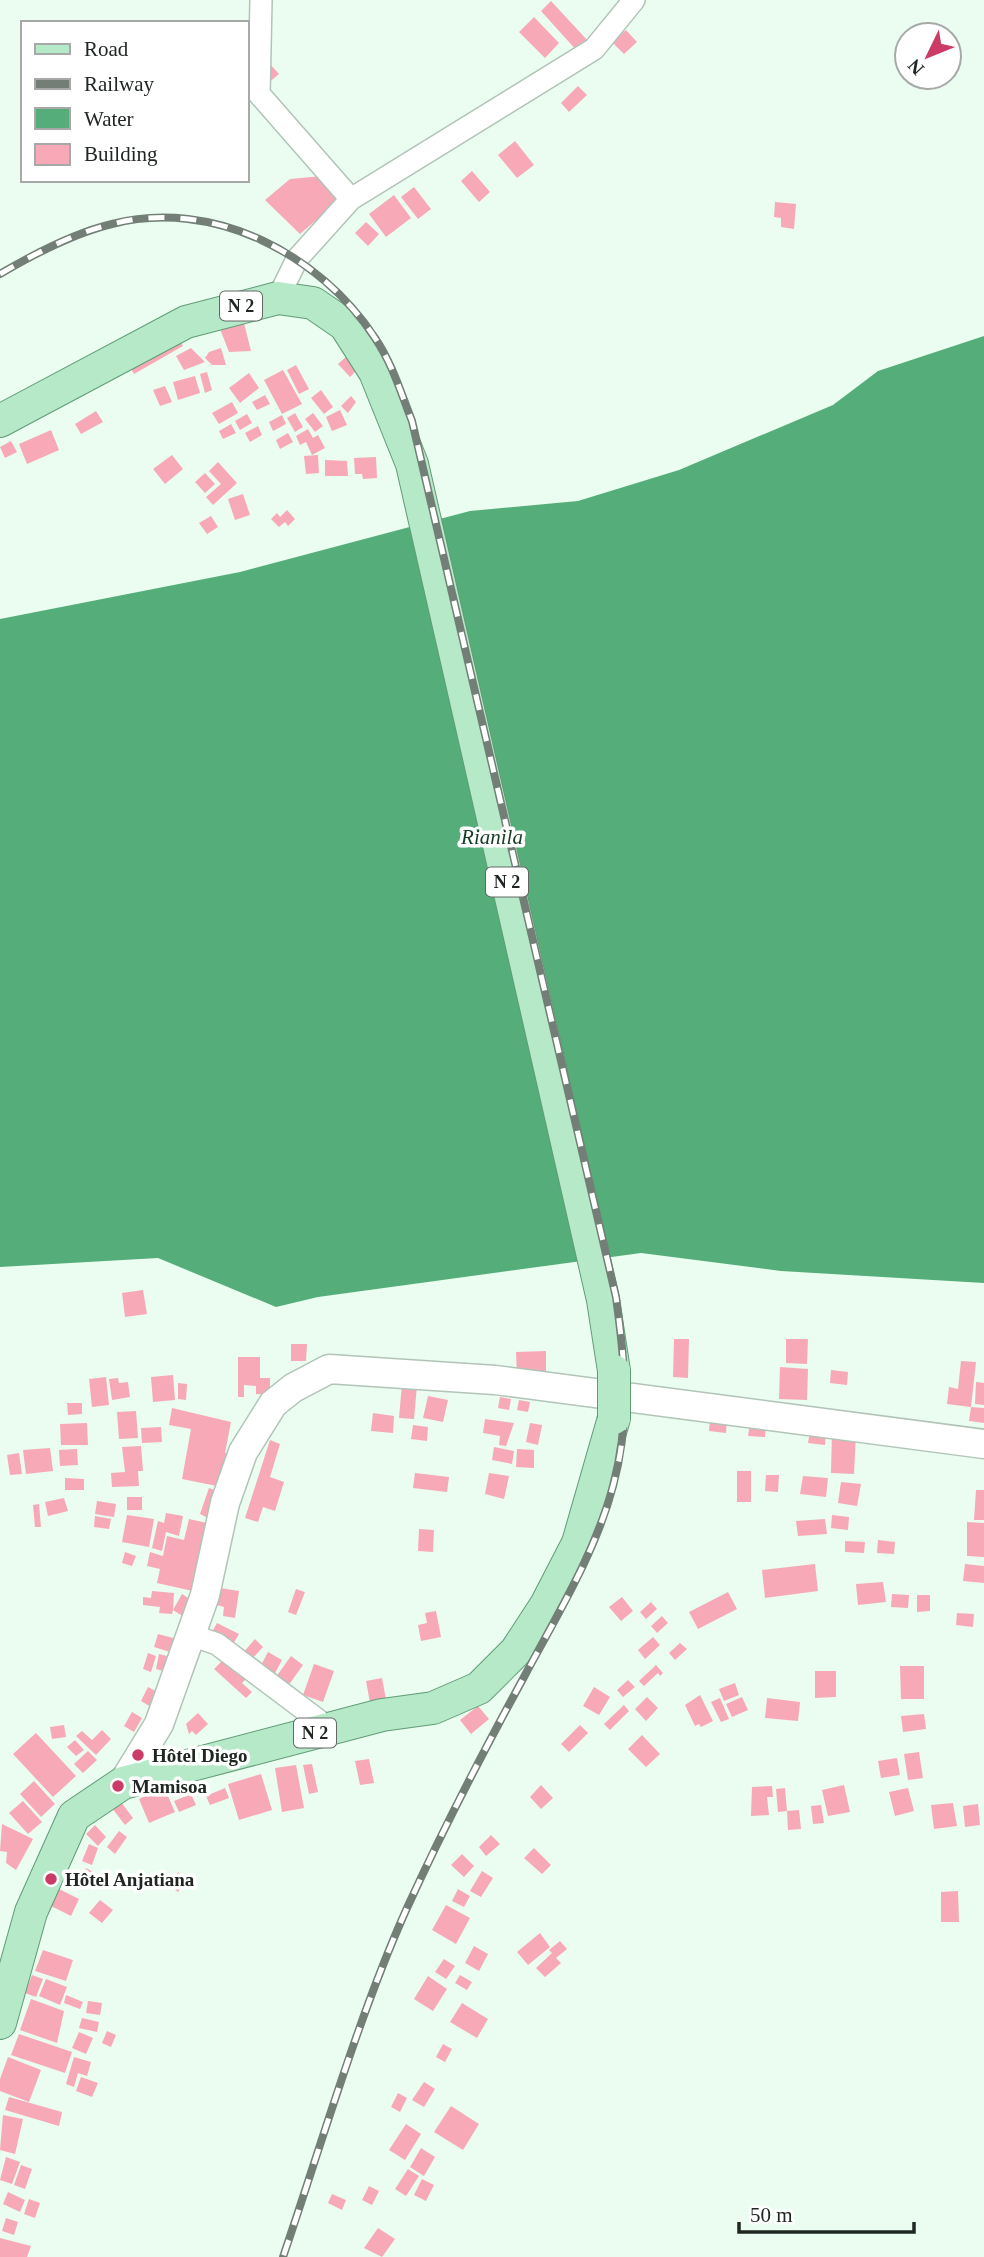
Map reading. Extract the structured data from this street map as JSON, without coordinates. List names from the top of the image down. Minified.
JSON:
{"streets":{"main road":["N 2"]},"water":["Rianila"],"places":["Hôtel Diego","Mamisoa","Hôtel Anjatiana"],"legend":["Road","Railway","Water","Building"],"scale_bar":"50 m","north":"bottom left"}
